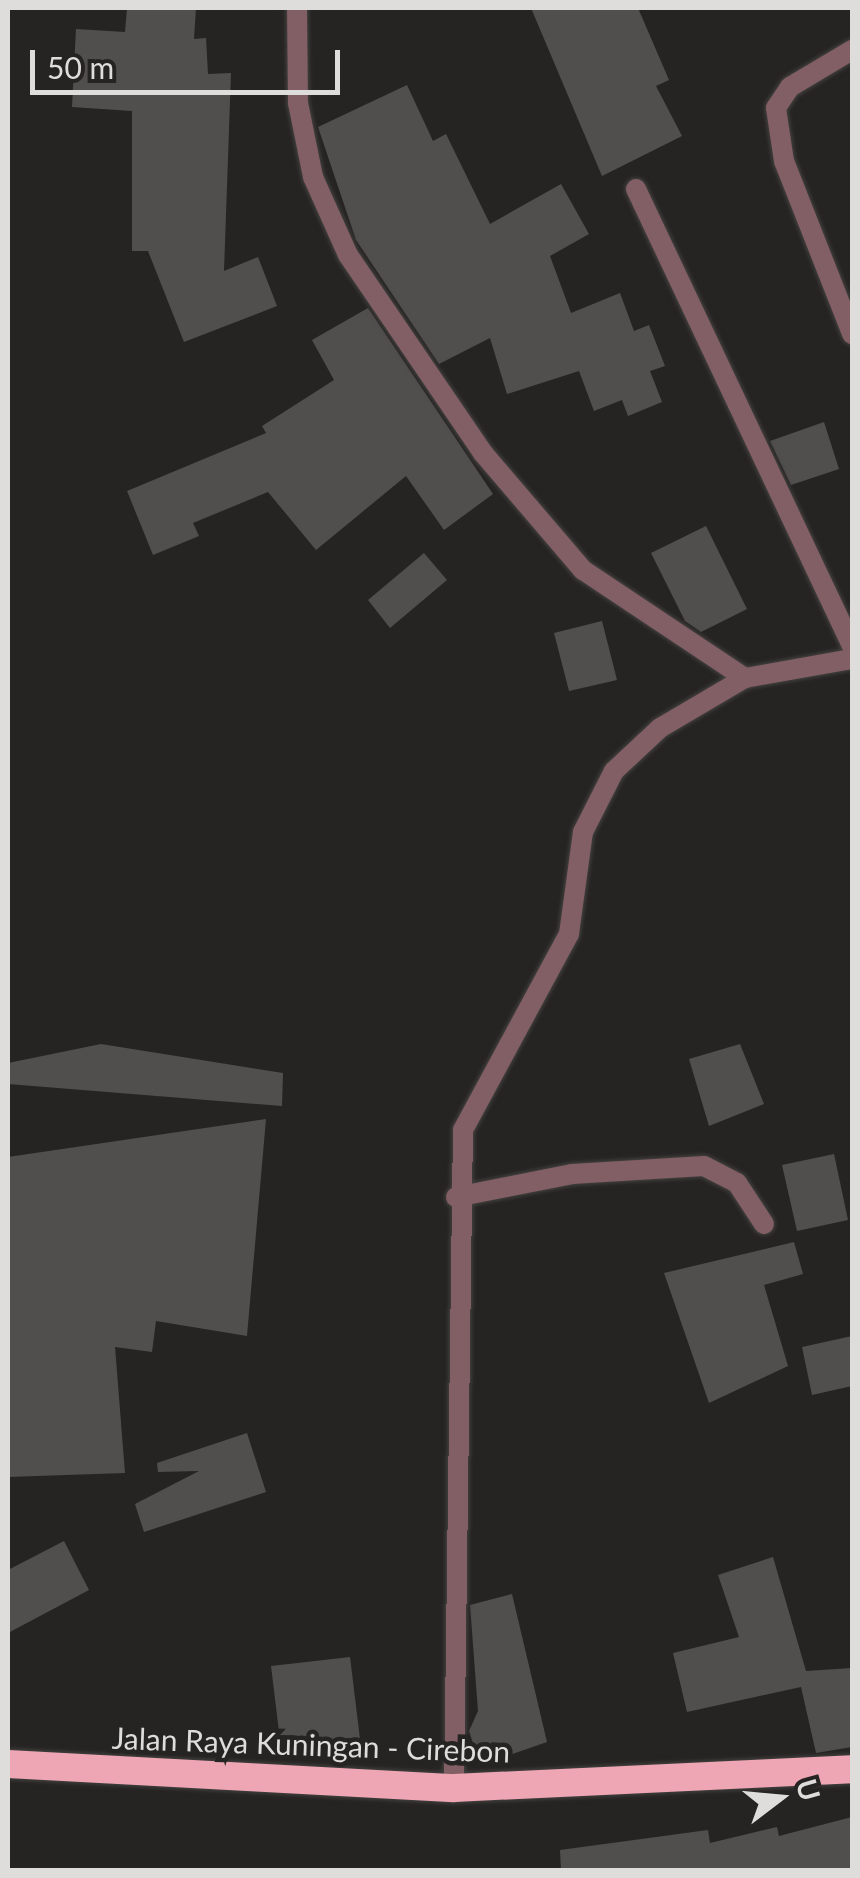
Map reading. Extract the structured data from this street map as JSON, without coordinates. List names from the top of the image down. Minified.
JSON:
{"streets":{"highway":["Jalan Raya Kuningan - Cirebon"]},"scale_bar":"50 m","north":"right"}
